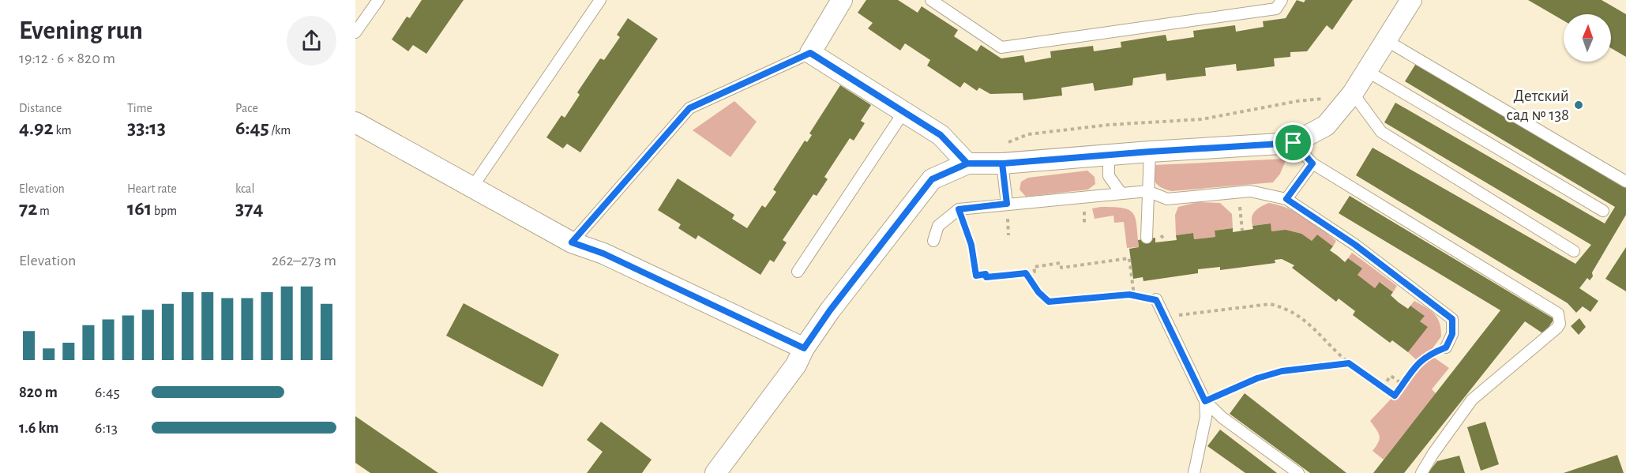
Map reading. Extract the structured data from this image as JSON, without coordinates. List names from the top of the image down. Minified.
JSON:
{"places":["Детский сад № 138"],"north":"top","page":{"heading":["Evening run","19:12 · 6 × 820 m"],"stats":[["Distance","4.92 km"],["Time","33:13"],["Pace","6:45 /km"],["Elevation","72 m"],["Heart rate","161 bpm"],["kcal","374"]],"chart":["Elevation","262–273 m"],"list":[{"name":"820 m","note":"6:45"},{"name":"1.6 km","note":"6:13"}]}}
